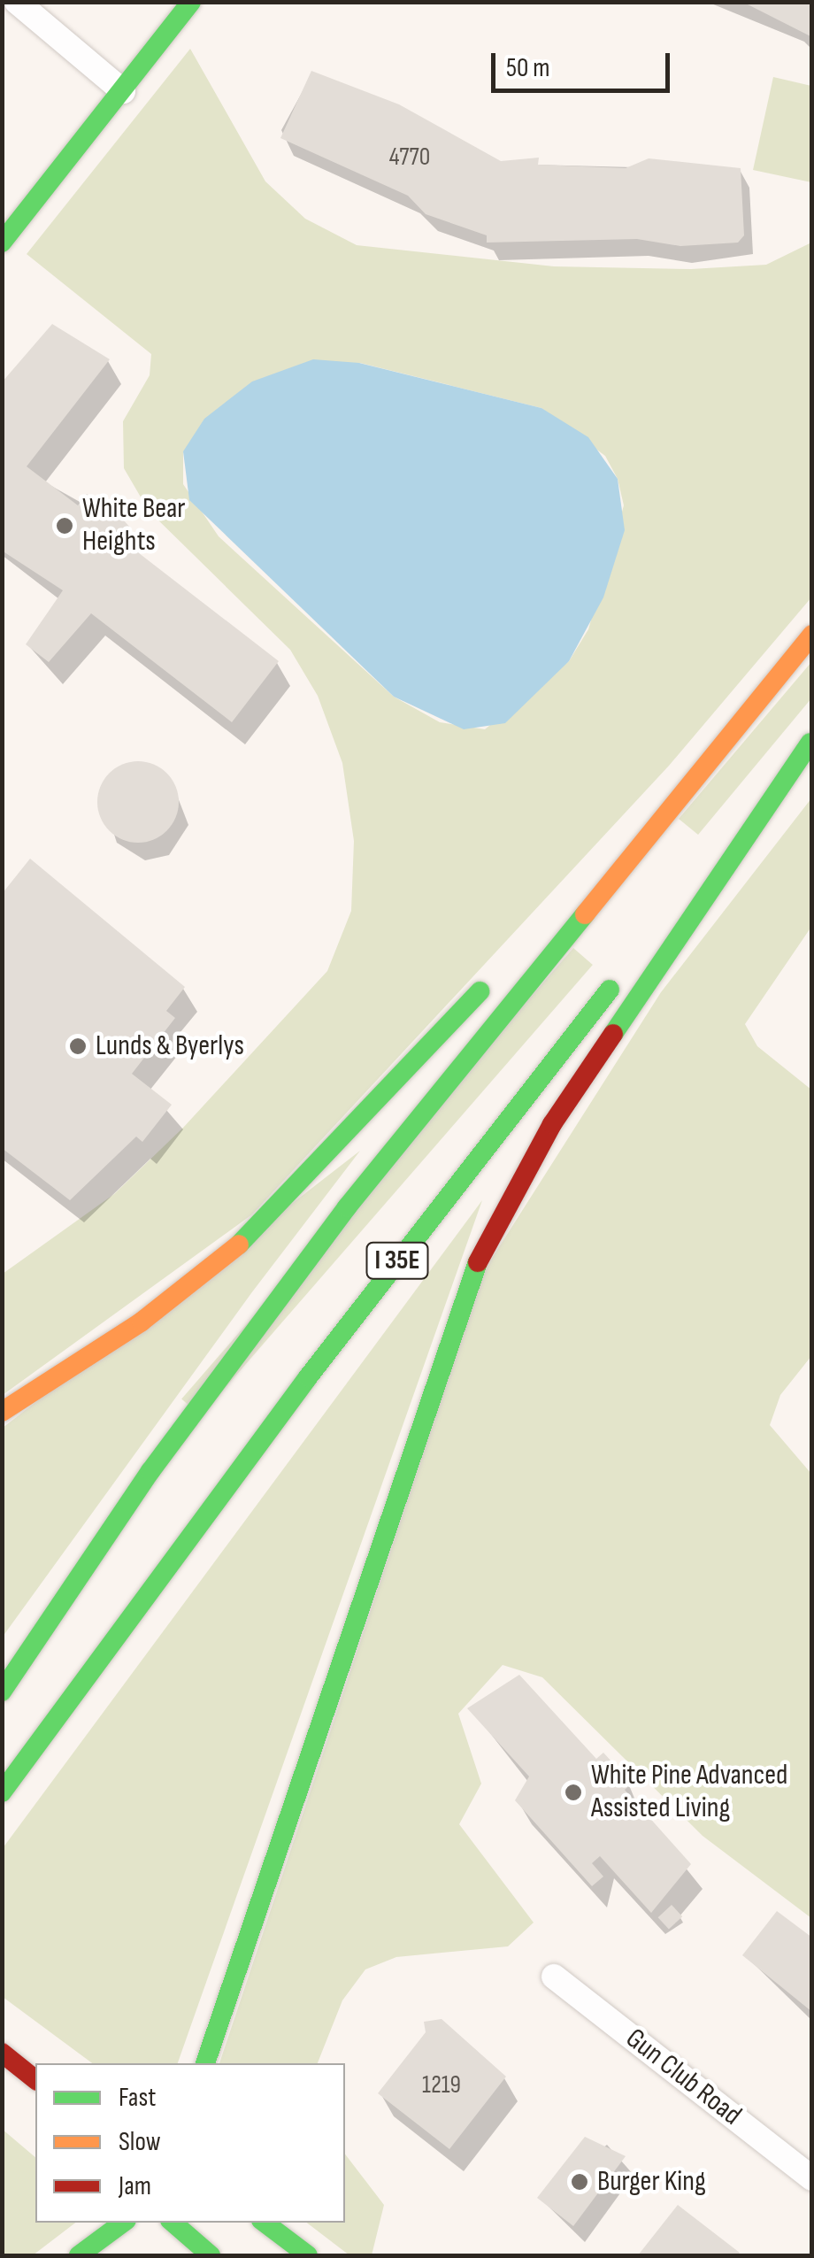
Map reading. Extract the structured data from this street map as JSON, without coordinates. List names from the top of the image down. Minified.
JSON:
{"streets":{"main road":["I 35E"],"street":["Gun Club Road"]},"places":["White Bear Heights","Lunds & Byerlys","White Pine Advanced Assisted Living","Burger King"],"house_numbers":["4770","1219"],"legend":["Fast","Slow","Jam"],"scale_bar":"50 m"}
